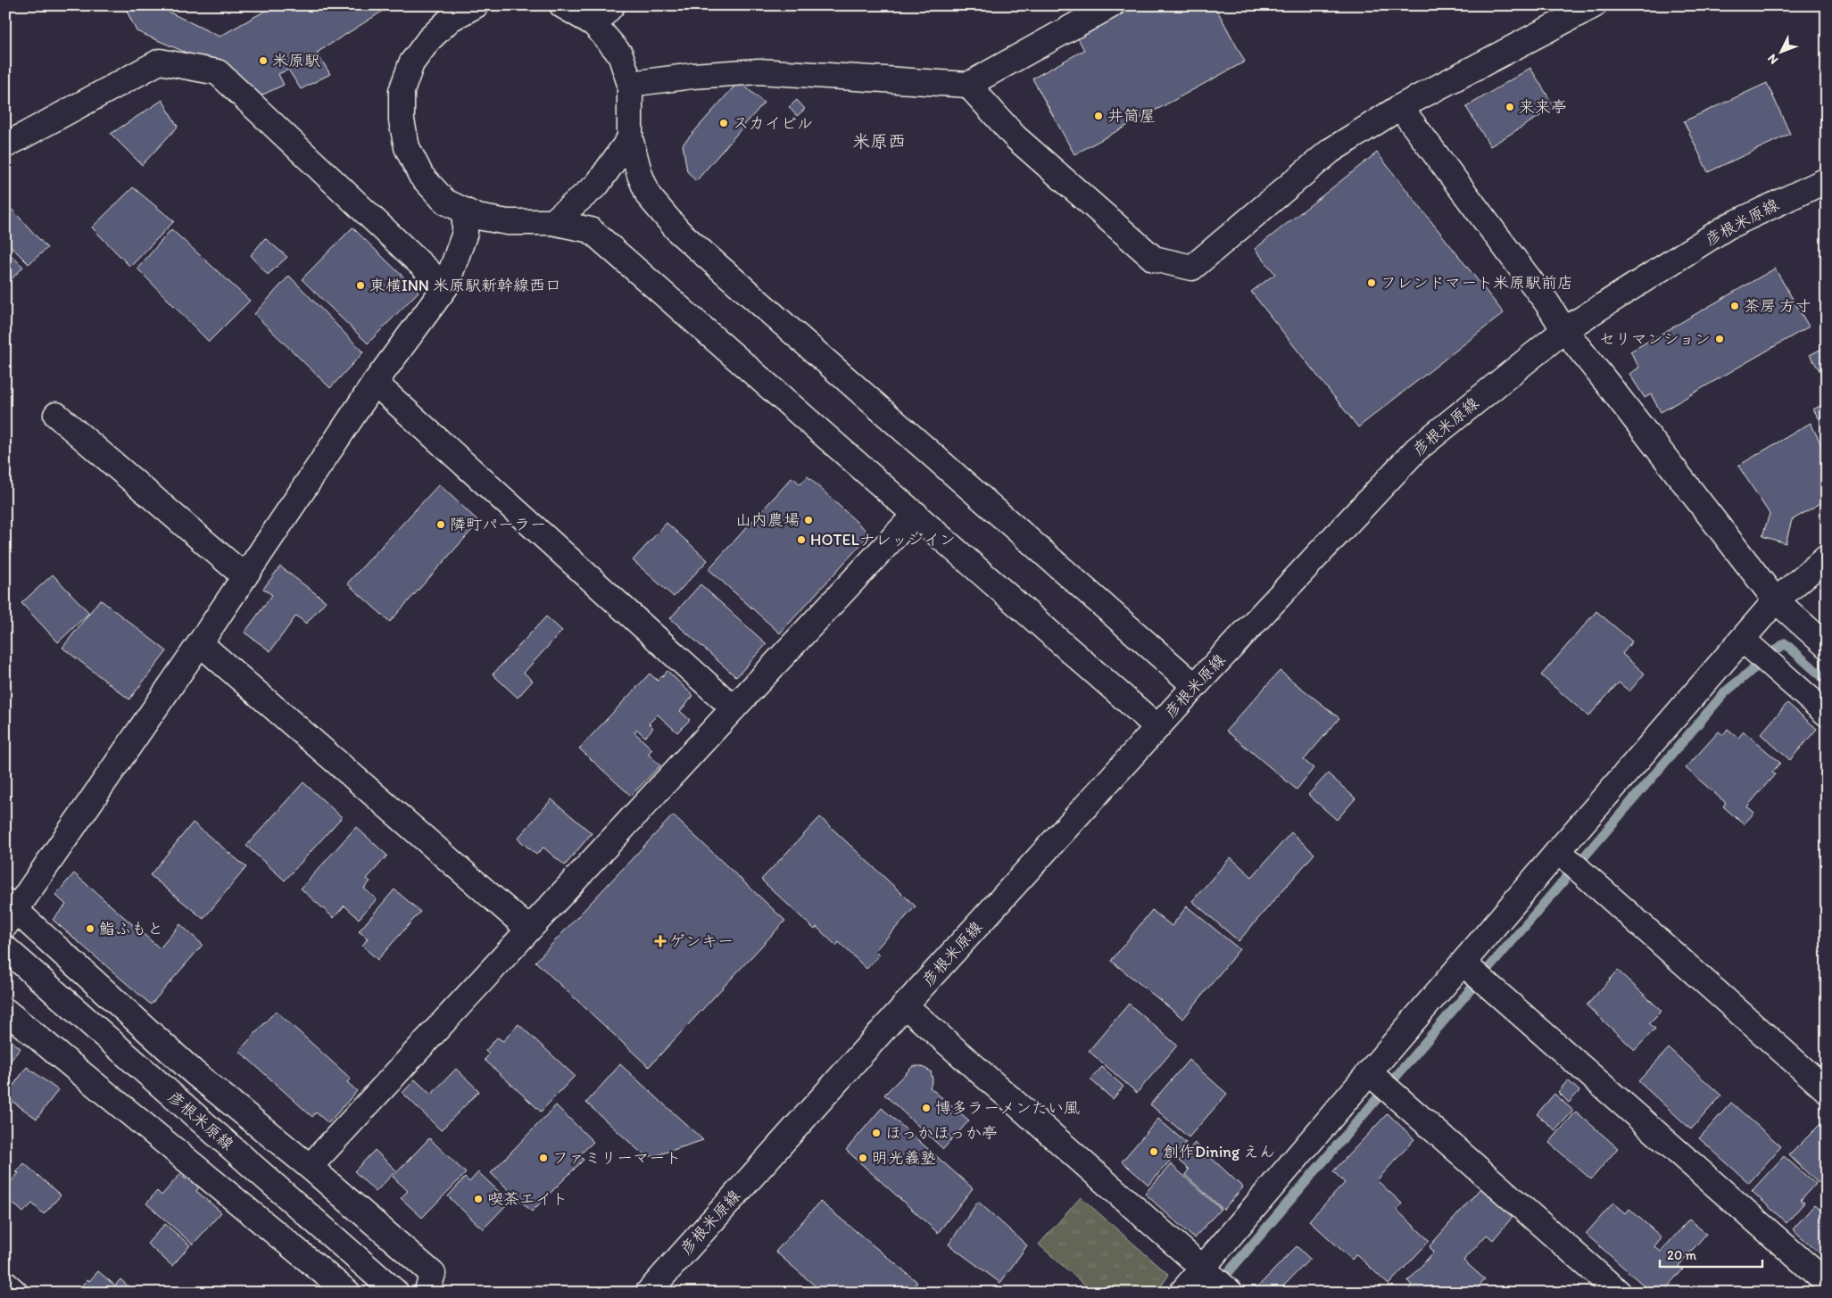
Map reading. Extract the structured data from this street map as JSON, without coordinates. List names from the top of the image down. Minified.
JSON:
{"streets":{"street":["彦根米原線"]},"districts":["米原西"],"places":{"other":["米原駅","来来亭","井筒屋","スカイビル","フレンドマート米原駅前店","東横INN 米原駅新幹線西口","茶房 方寸","セリマンション","山内農場","隣町パーラー","HOTELナレッジイン","鮨ふもと","博多ラーメンたい風","ほっかほっか亭","創作Dining えん","ファミリーマート","明光義塾","喫茶エイト"],"health":["ゲンキー"]},"scale_bar":"20 m","north":"bottom left"}
